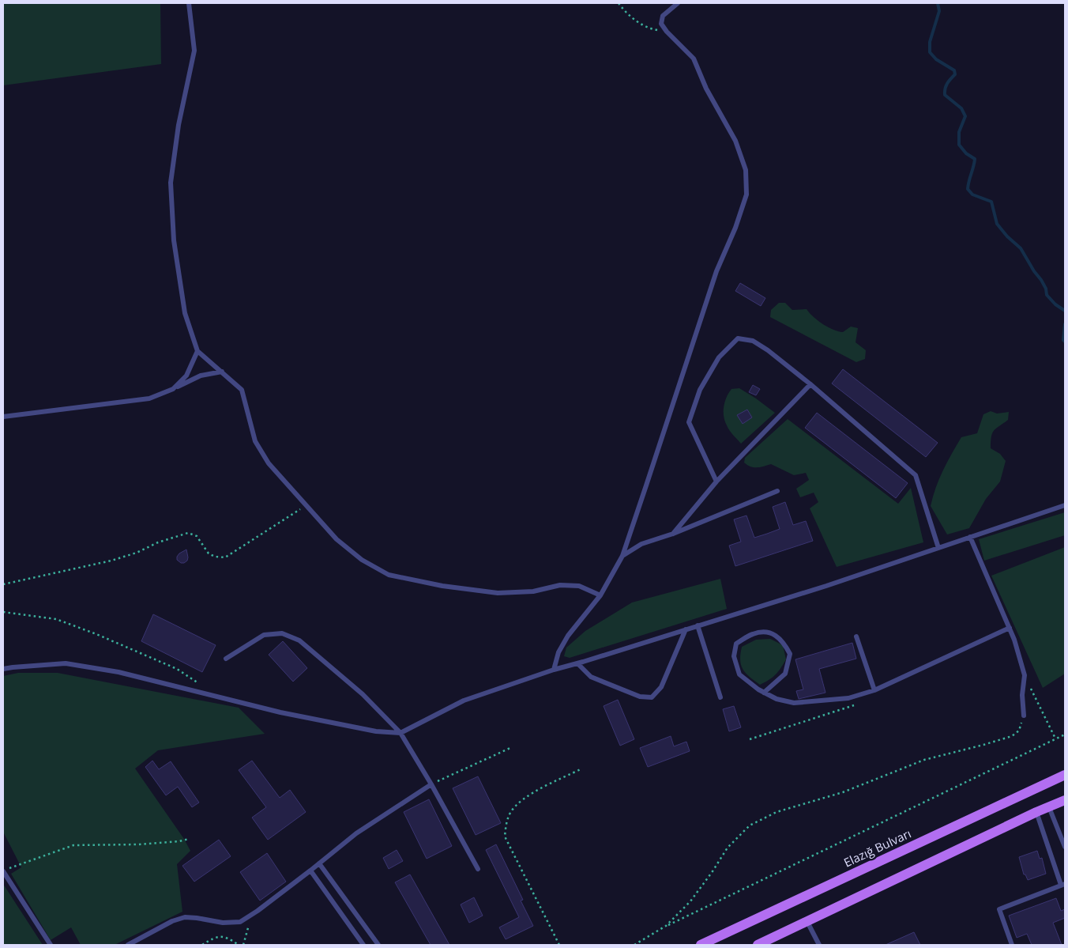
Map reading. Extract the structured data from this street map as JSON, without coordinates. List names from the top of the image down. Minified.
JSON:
{"streets":{"main road":["Elazığ Bulvarı"]}}
